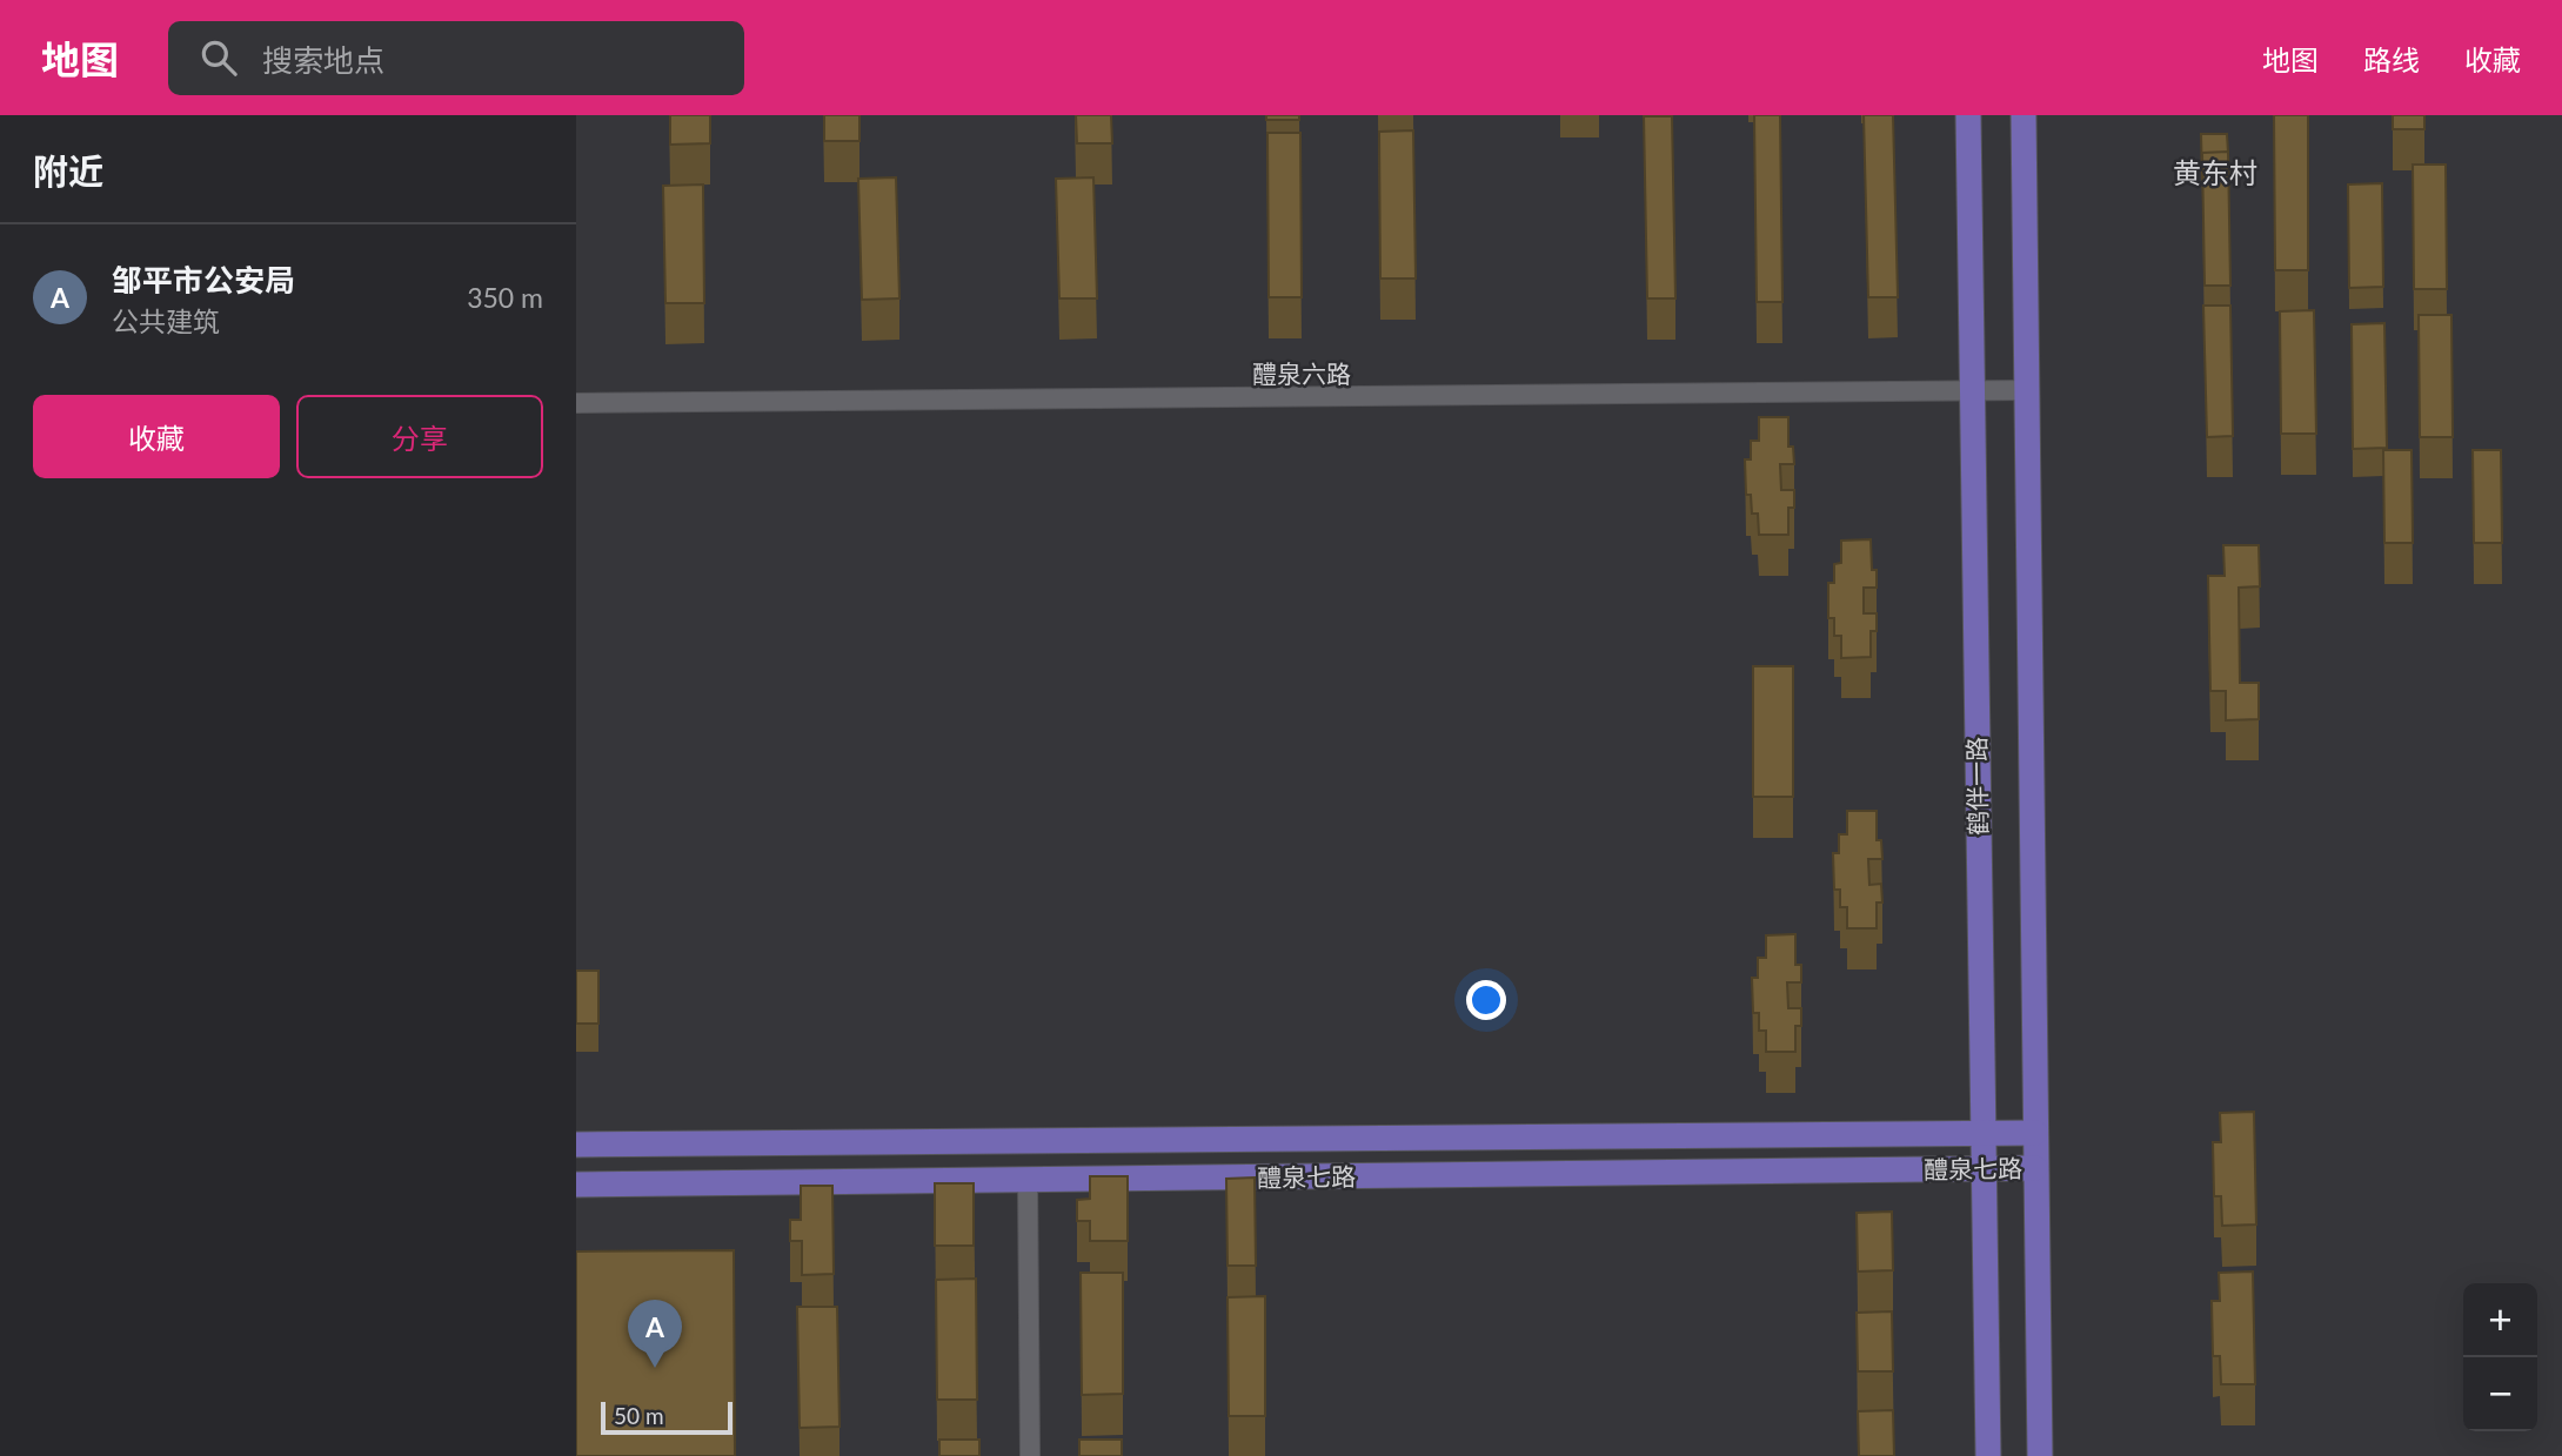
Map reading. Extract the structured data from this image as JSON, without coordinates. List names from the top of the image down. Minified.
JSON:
{"streets":{"main road":["鹤伴一路","醴泉七路"],"street":["醴泉六路"]},"crossings":[["醴泉六路","鹤伴一路"],["鹤伴一路","醴泉七路"]],"districts":["黄东村"],"scale_bar":"50 m","page":{"header":"地图","search":"搜索地点","nav":["地图","路线","收藏"],"heading":"附近","list":[{"mark":"A","name":"邹平市公安局","note":"公共建筑","value":"350 m"}],"buttons":["收藏","分享"],"map_buttons":["+","−"],"pins":"A","scale":"50 m"}}
